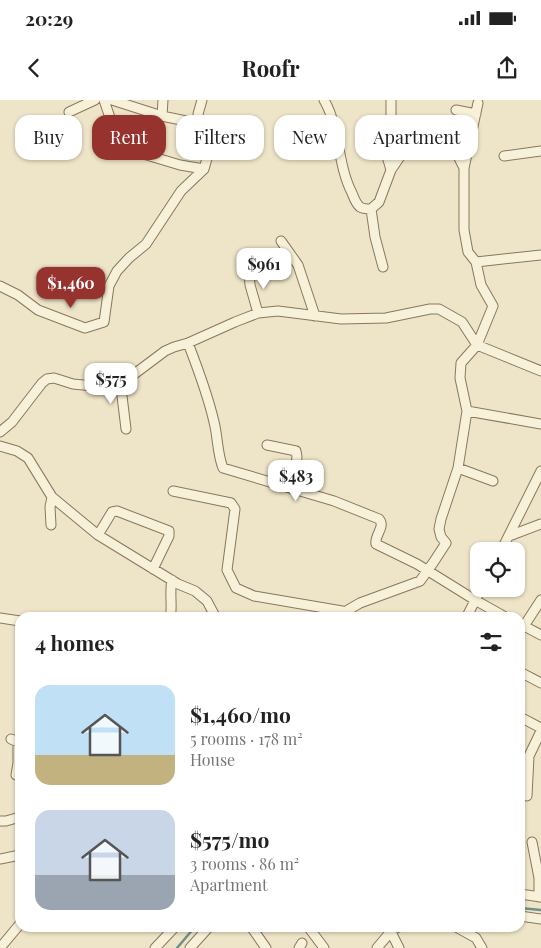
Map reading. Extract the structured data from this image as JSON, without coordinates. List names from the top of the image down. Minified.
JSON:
{"page":{"status":"20:29","header":"Roofr","chip":["Buy","Rent","Filters","New","Apartment"],"price":["$961","$1,460","$575","$483"],"heading":"4 homes","list":[{"name":"$1,460/mo","note":"5 rooms · 178 m² · House"},{"name":"$575/mo","note":"3 rooms · 86 m² · Apartment"}]}}
